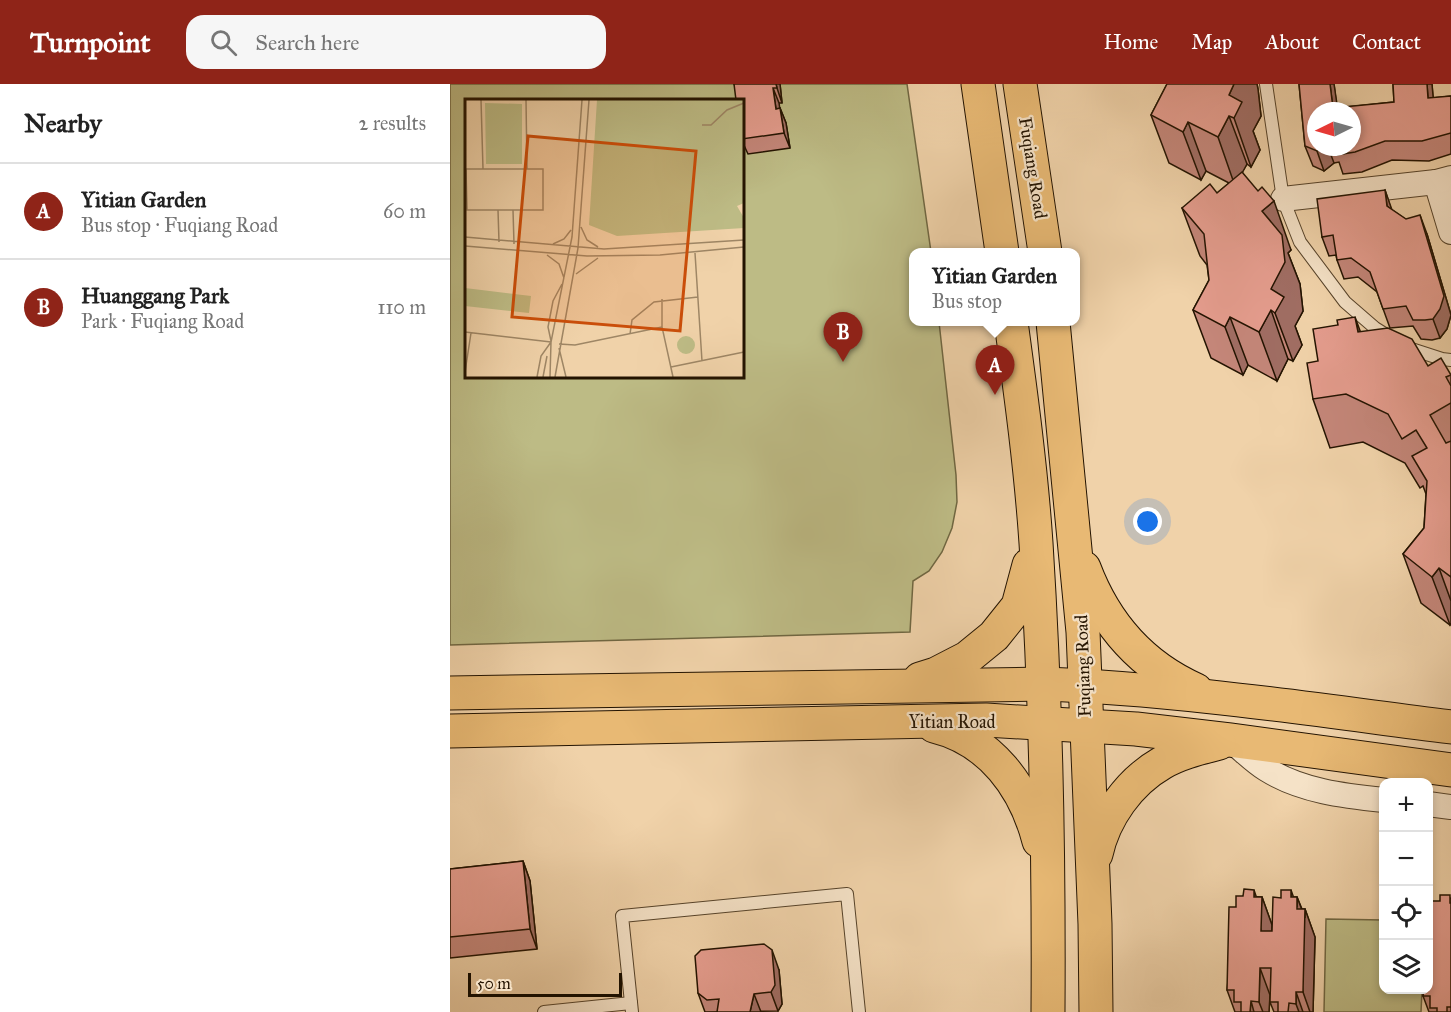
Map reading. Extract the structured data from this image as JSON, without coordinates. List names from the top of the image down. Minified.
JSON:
{"streets":{"main road":["Fuqiang Road","Yitian Road"]},"crossings":[["Fuqiang Road","Yitian Road"]],"scale_bar":"50 m","north":"left","page":{"header":"Turnpoint","search":"Search here","nav":["Home","Map","About","Contact"],"heading":["Nearby","2 results"],"list":[{"mark":"A","name":"Yitian Garden","note":"Bus stop · Fuqiang Road","value":"60 m"},{"mark":"B","name":"Huanggang Park","note":"Park · Fuqiang Road","value":"110 m"}],"popup":["Yitian Garden","Bus stop"],"pins":["B","A"],"map_buttons":["+","−"],"scale":"50 m"}}
